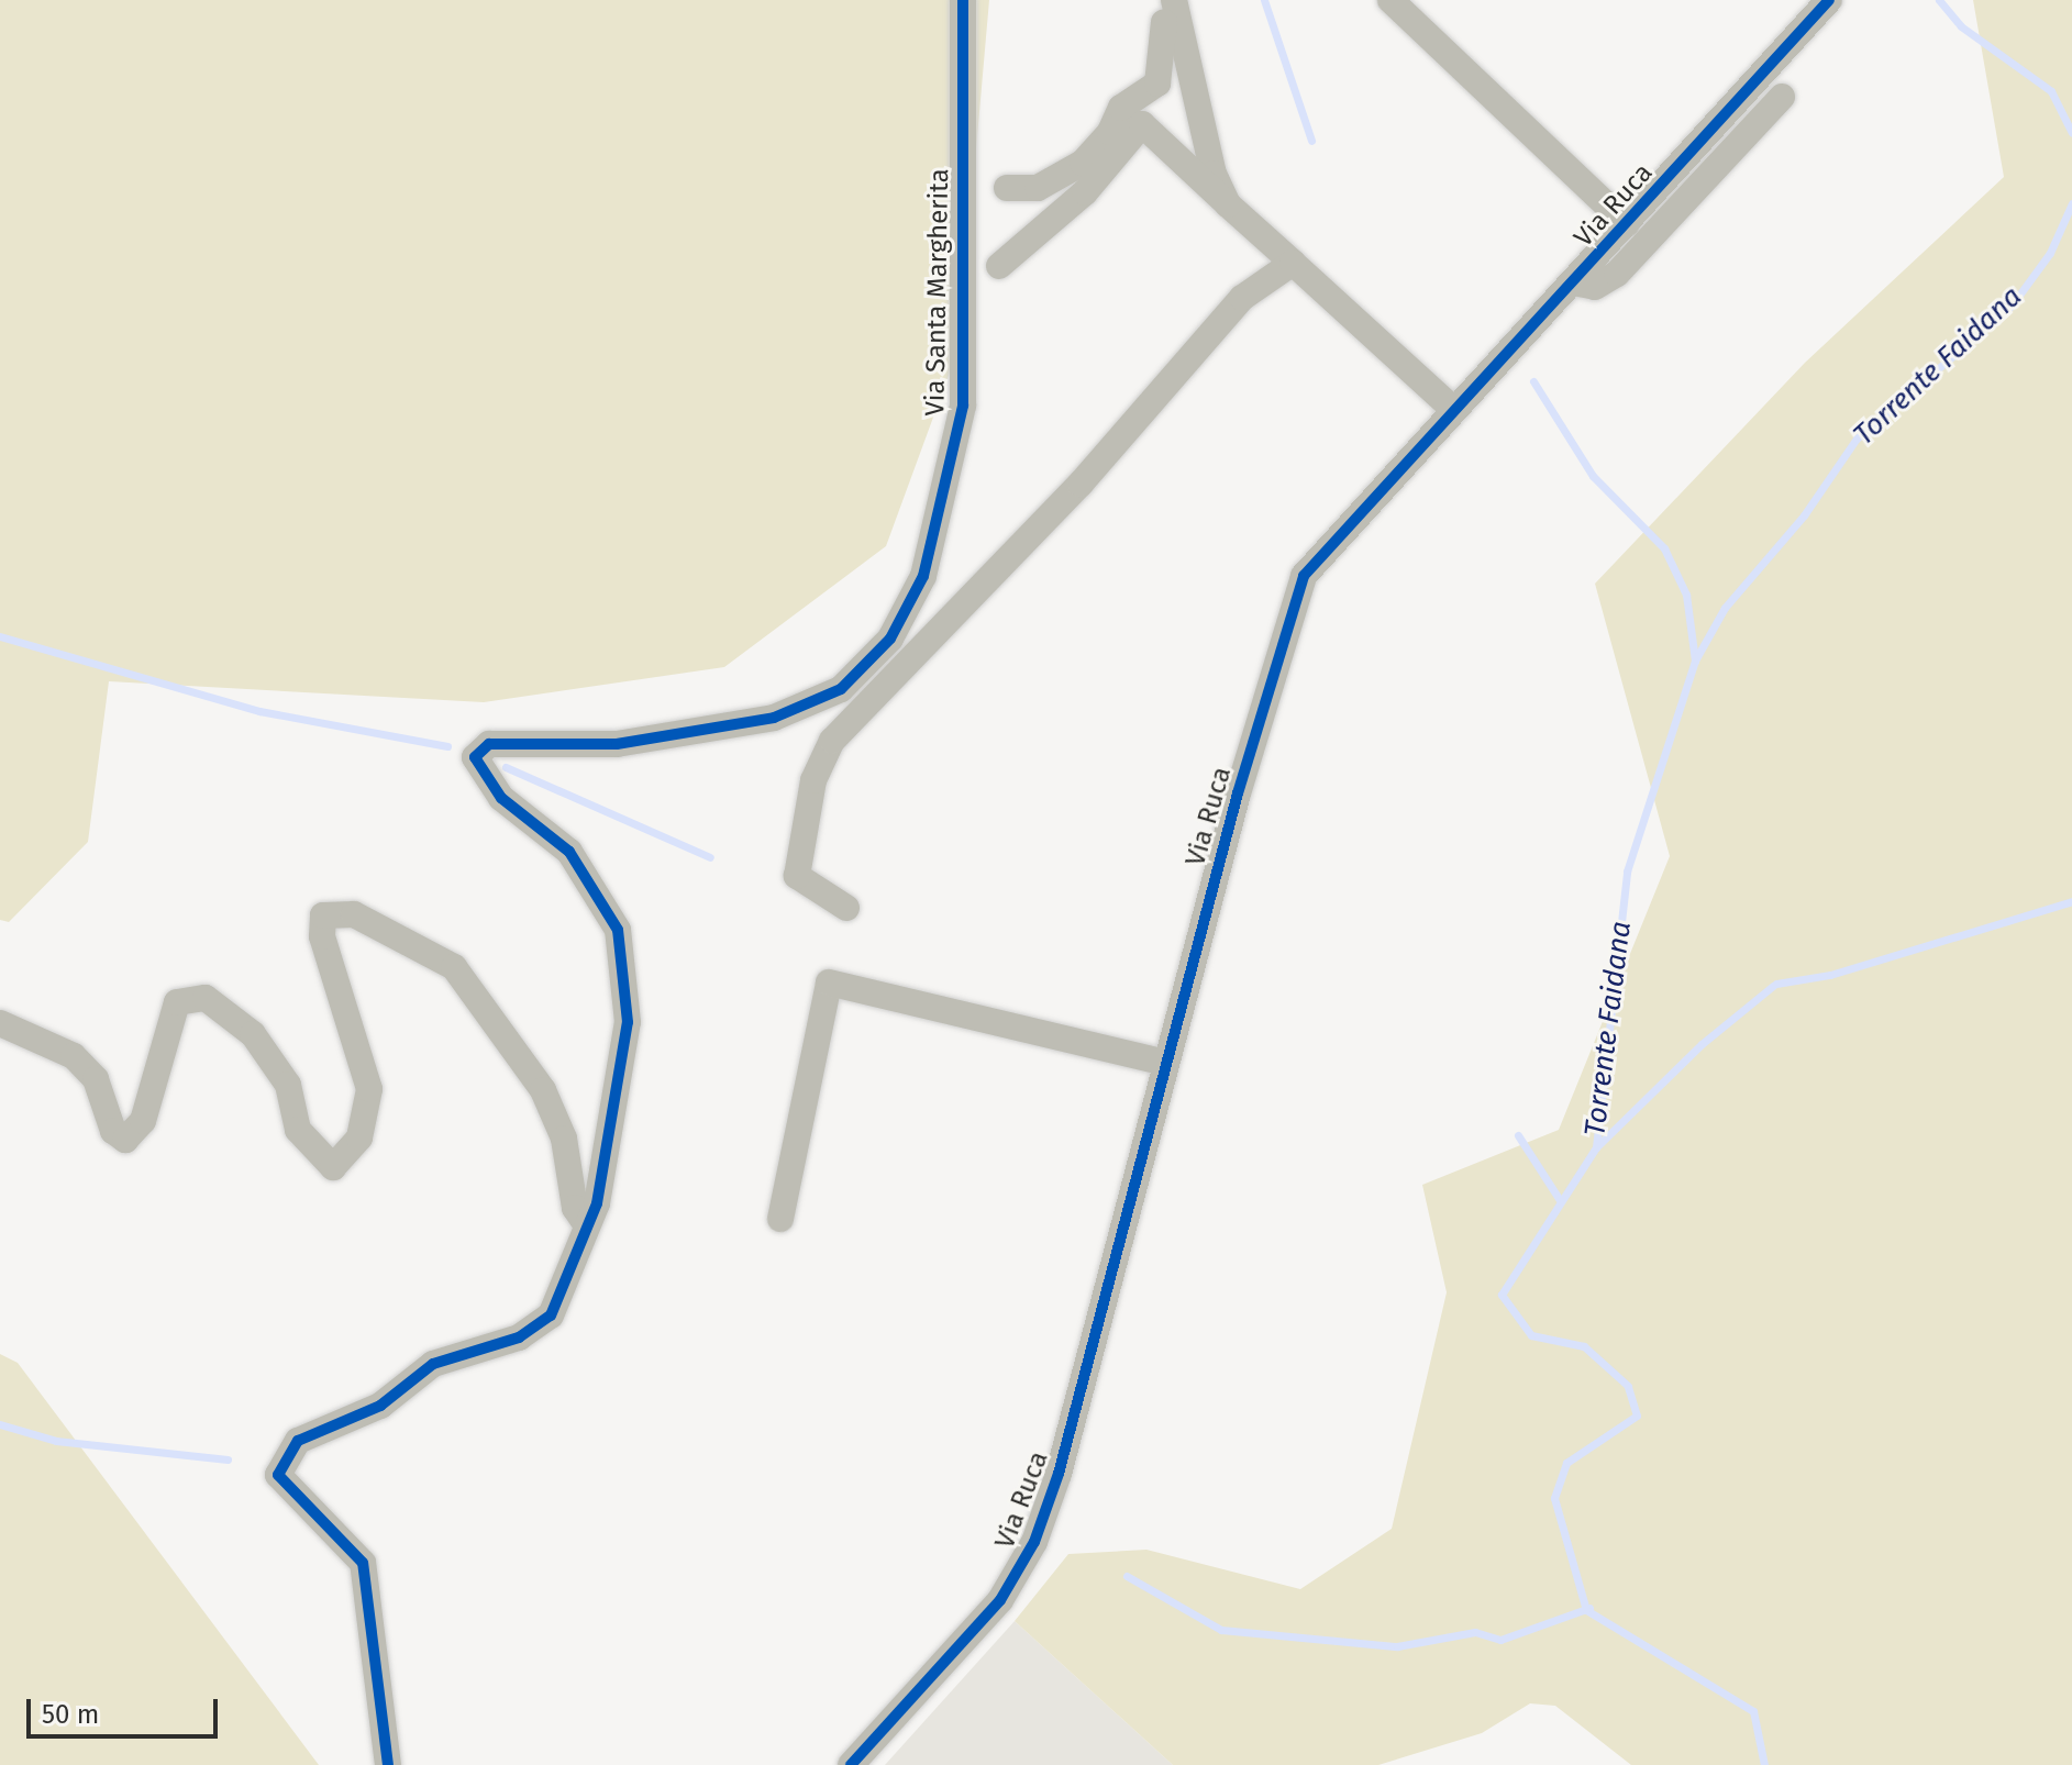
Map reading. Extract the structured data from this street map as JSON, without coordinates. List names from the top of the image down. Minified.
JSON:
{"streets":{"street":["Via Ruca","Via Santa Margherita"]},"water":["Torrente Faidana"],"scale_bar":"50 m"}
